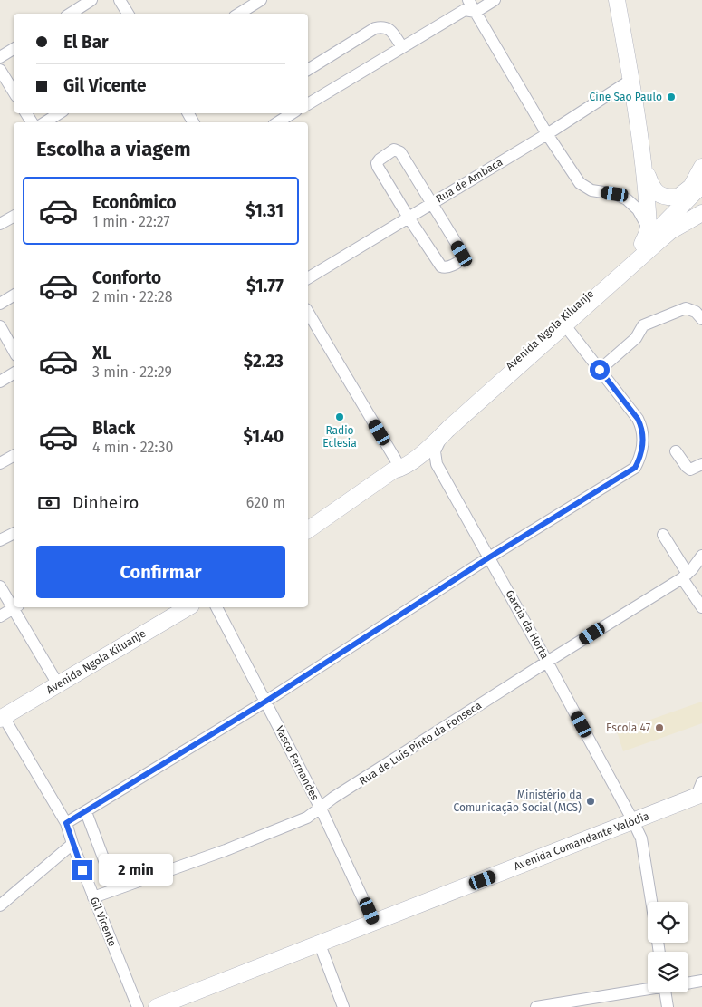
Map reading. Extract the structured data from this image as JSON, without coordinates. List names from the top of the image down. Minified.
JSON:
{"streets":{"main road":["Avenida Ngola Kiluanje","Avenida Comandante Valódia"],"street":["Rua de Ambaca","Garcia da Horta","Rua de Luís Pinto da Fonseca","Vasco Fernandes","Gil Vicente"]},"crossings":[["Avenida Ngola Kiluanje","Garcia da Horta"],["Avenida Ngola Kiluanje","Gil Vicente"],["Garcia da Horta","Rua de Luís Pinto da Fonseca"],["Garcia da Horta","Avenida Comandante Valódia"],["Rua de Luís Pinto da Fonseca","Vasco Fernandes"],["Rua de Luís Pinto da Fonseca","Gil Vicente"],["Vasco Fernandes","Avenida Comandante Valódia"]],"places":["Cine São Paulo","Radio Eclesia","Escola 47","Ministério da Comunicação Social (MCS)"],"page":{"banner":["El Bar","Gil Vicente"],"heading":"Escolha a viagem","list":[{"name":"Econômico","note":"1 min · 22:27","value":"$1.31"},{"name":"Conforto","note":"2 min · 22:28","value":"$1.77"},{"name":"XL","note":"3 min · 22:29","value":"$2.23"},{"name":"Black","note":"4 min · 22:30","value":"$1.40"}],"pay":["Dinheiro","620 m"],"buttons":"Confirmar","bubble":"2 min"}}
